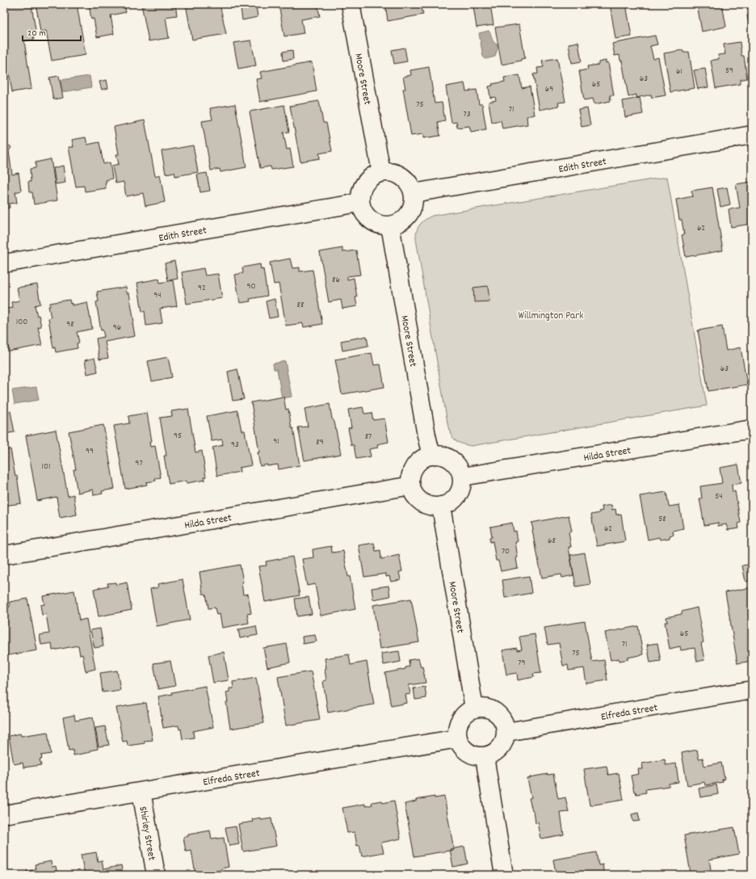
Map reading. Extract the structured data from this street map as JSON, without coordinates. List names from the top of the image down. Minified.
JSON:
{"streets":{"street":["Moore Street","Edith Street","Hilda Street","Elfreda Street","Shirley Street"]},"crossings":[["Moore Street","Edith Street"],["Moore Street","Hilda Street"],["Moore Street","Elfreda Street"],["Elfreda Street","Shirley Street"]],"parks":["Willmington Park"],"house_numbers":["59","61","63","65","69","75","71","73","62","86","90","92","94","88","100","98","96","63","95","87","91","89","93","99","97","101","54","58","62","68","70","65","71","75","79"],"scale_bar":"20 m"}
